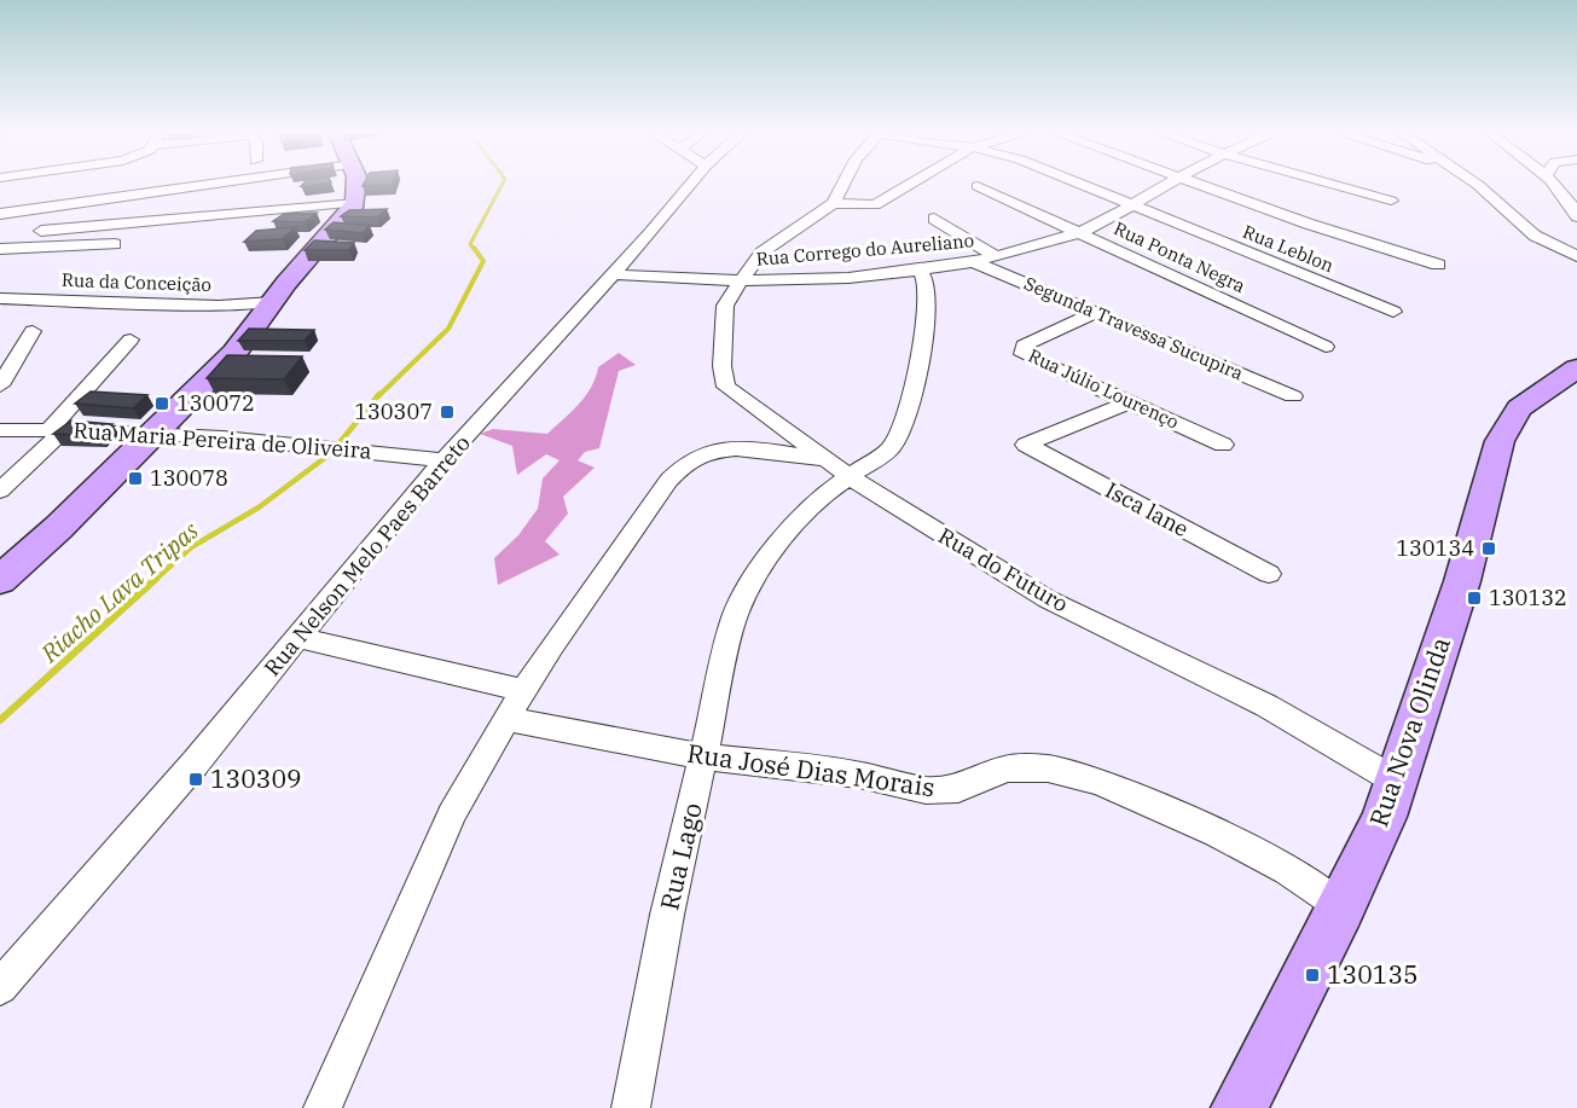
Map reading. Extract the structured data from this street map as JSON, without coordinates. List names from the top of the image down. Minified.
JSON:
{"streets":{"main road":["Rua Nova Olinda"],"street":["Rua Leblon","Rua Corrego do Aureliano","Rua Ponta Negra","Rua da Conceição","Segunda Travessa Sucupira","Rua Júlio Lourenço","Rua Maria Pereira de Oliveira","Isca lane","Rua Nelson Melo Paes Barreto","Rua do Futuro","Rua José Dias Morais","Rua Lago"]},"crossings":[["Rua Leblon","Rua Corrego do Aureliano"],["Rua Corrego do Aureliano","Rua Ponta Negra"],["Rua Corrego do Aureliano","Segunda Travessa Sucupira"],["Rua Corrego do Aureliano","Rua Nelson Melo Paes Barreto"],["Rua Corrego do Aureliano","Rua do Futuro"],["Rua Corrego do Aureliano","Rua Lago"],["Segunda Travessa Sucupira","Rua Júlio Lourenço"],["Rua Júlio Lourenço","Isca lane"],["Rua Maria Pereira de Oliveira","Rua Nelson Melo Paes Barreto"],["Rua do Futuro","Rua Nova Olinda"],["Rua do Futuro","Rua Lago"],["Rua Nova Olinda","Rua José Dias Morais"],["Rua José Dias Morais","Rua Lago"]],"water":["Riacho Lava Tripas"],"places":{"transit":["130072","130307","130078","130134","130132","130309","130135"]}}
